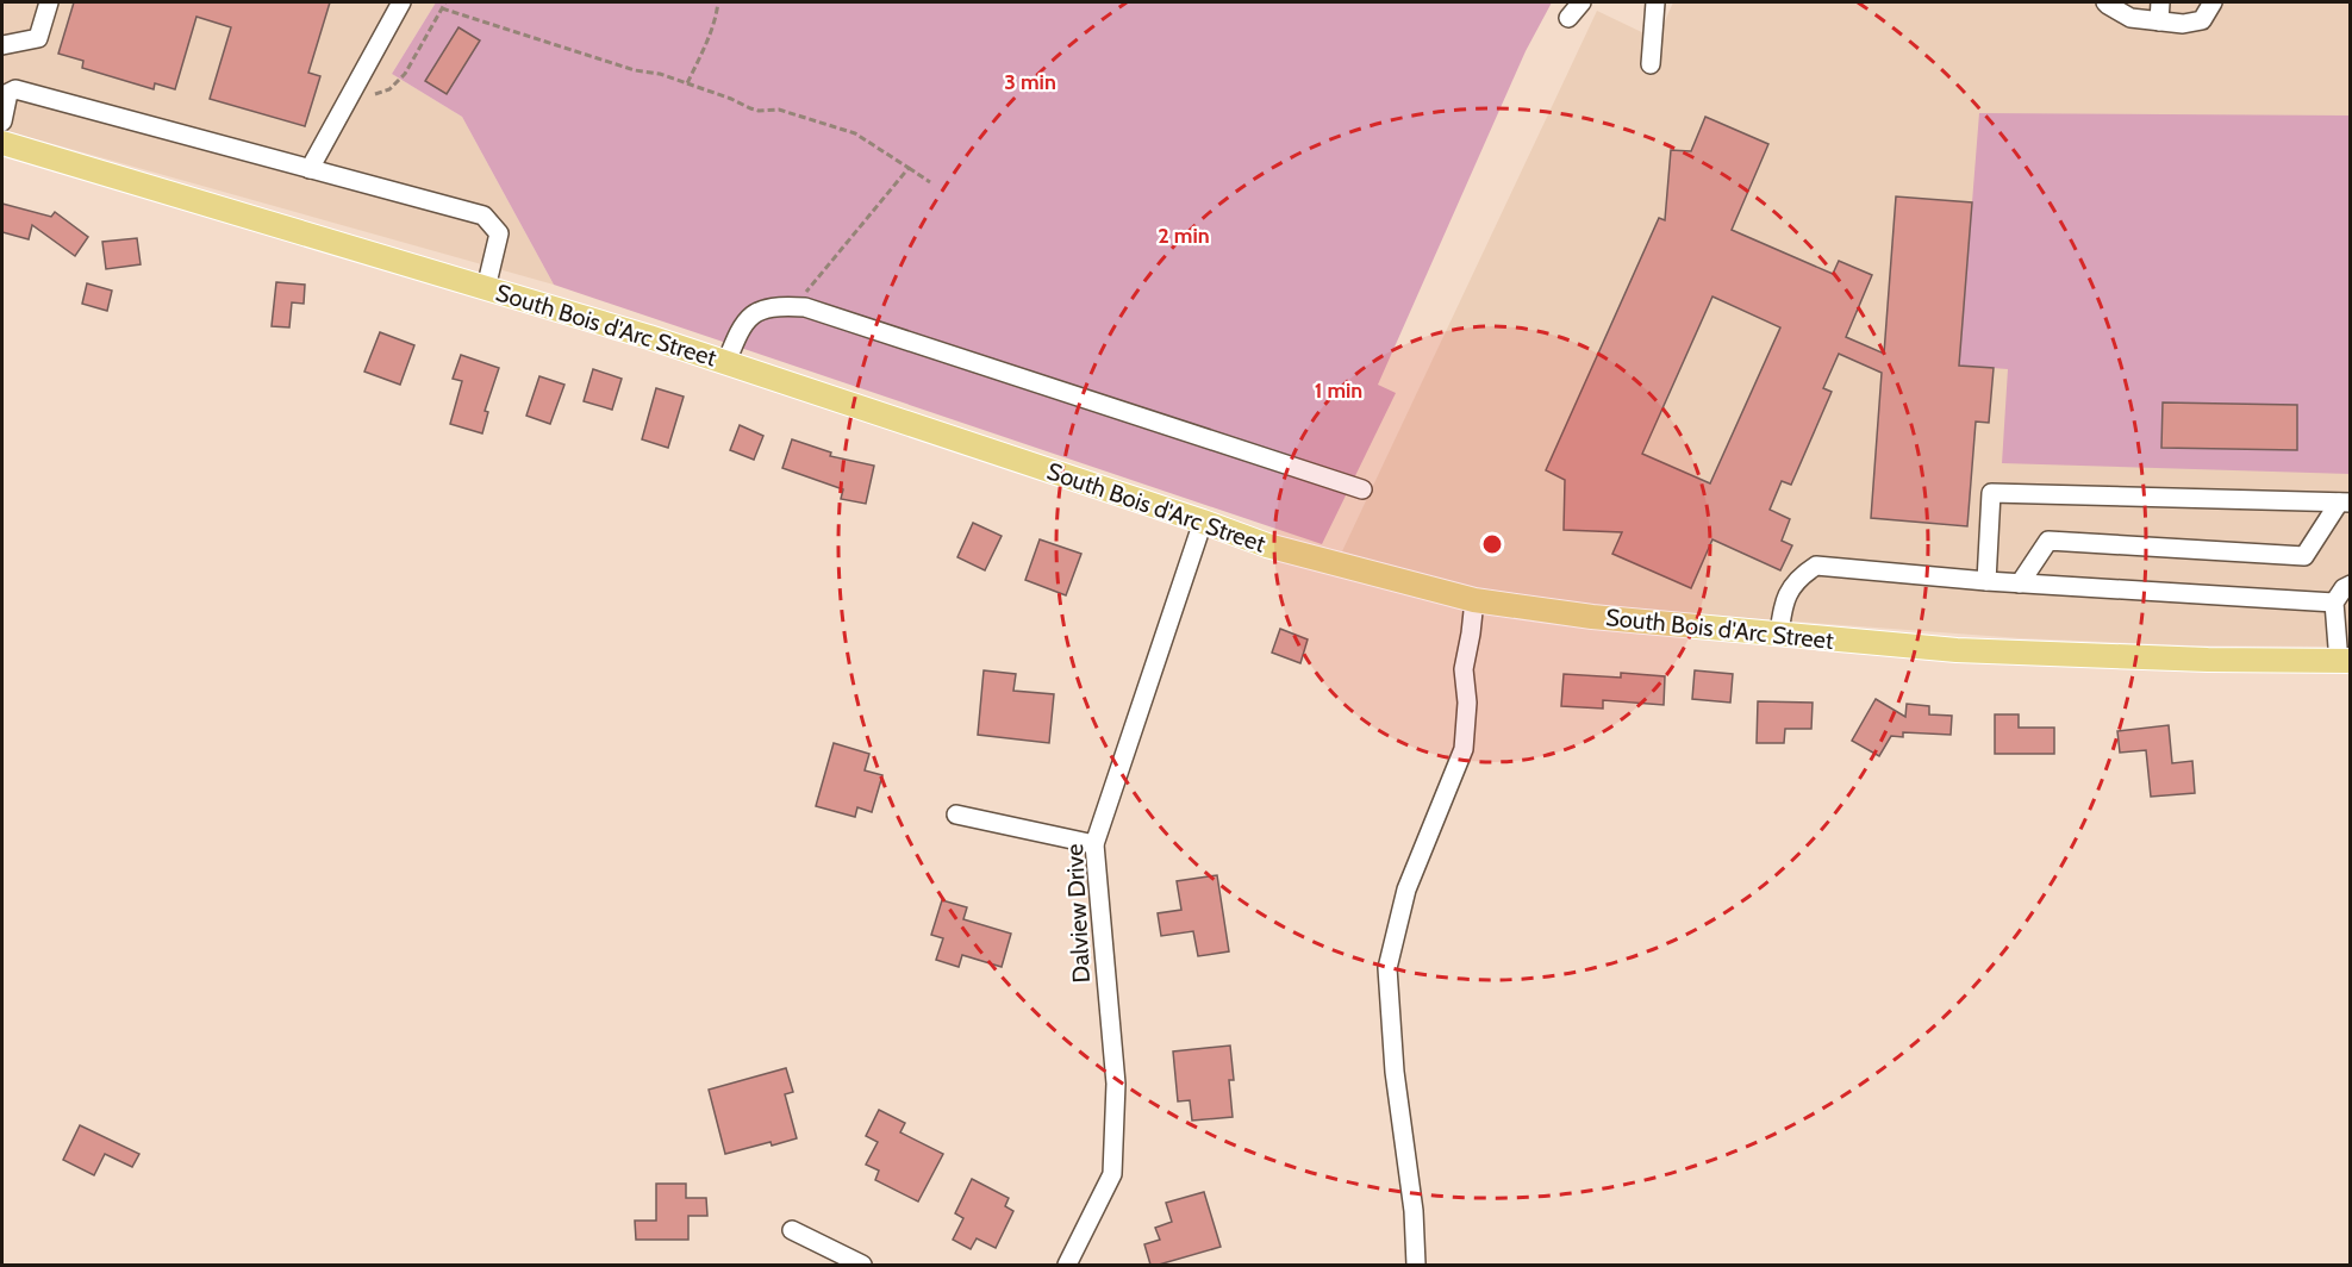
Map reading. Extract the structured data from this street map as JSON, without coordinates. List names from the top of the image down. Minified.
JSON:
{"streets":{"main road":["South Bois d'Arc Street"],"street":["Dalview Drive"]},"crossings":[["South Bois d'Arc Street","Dalview Drive"]],"rings":["3 min","2 min","1 min"]}
